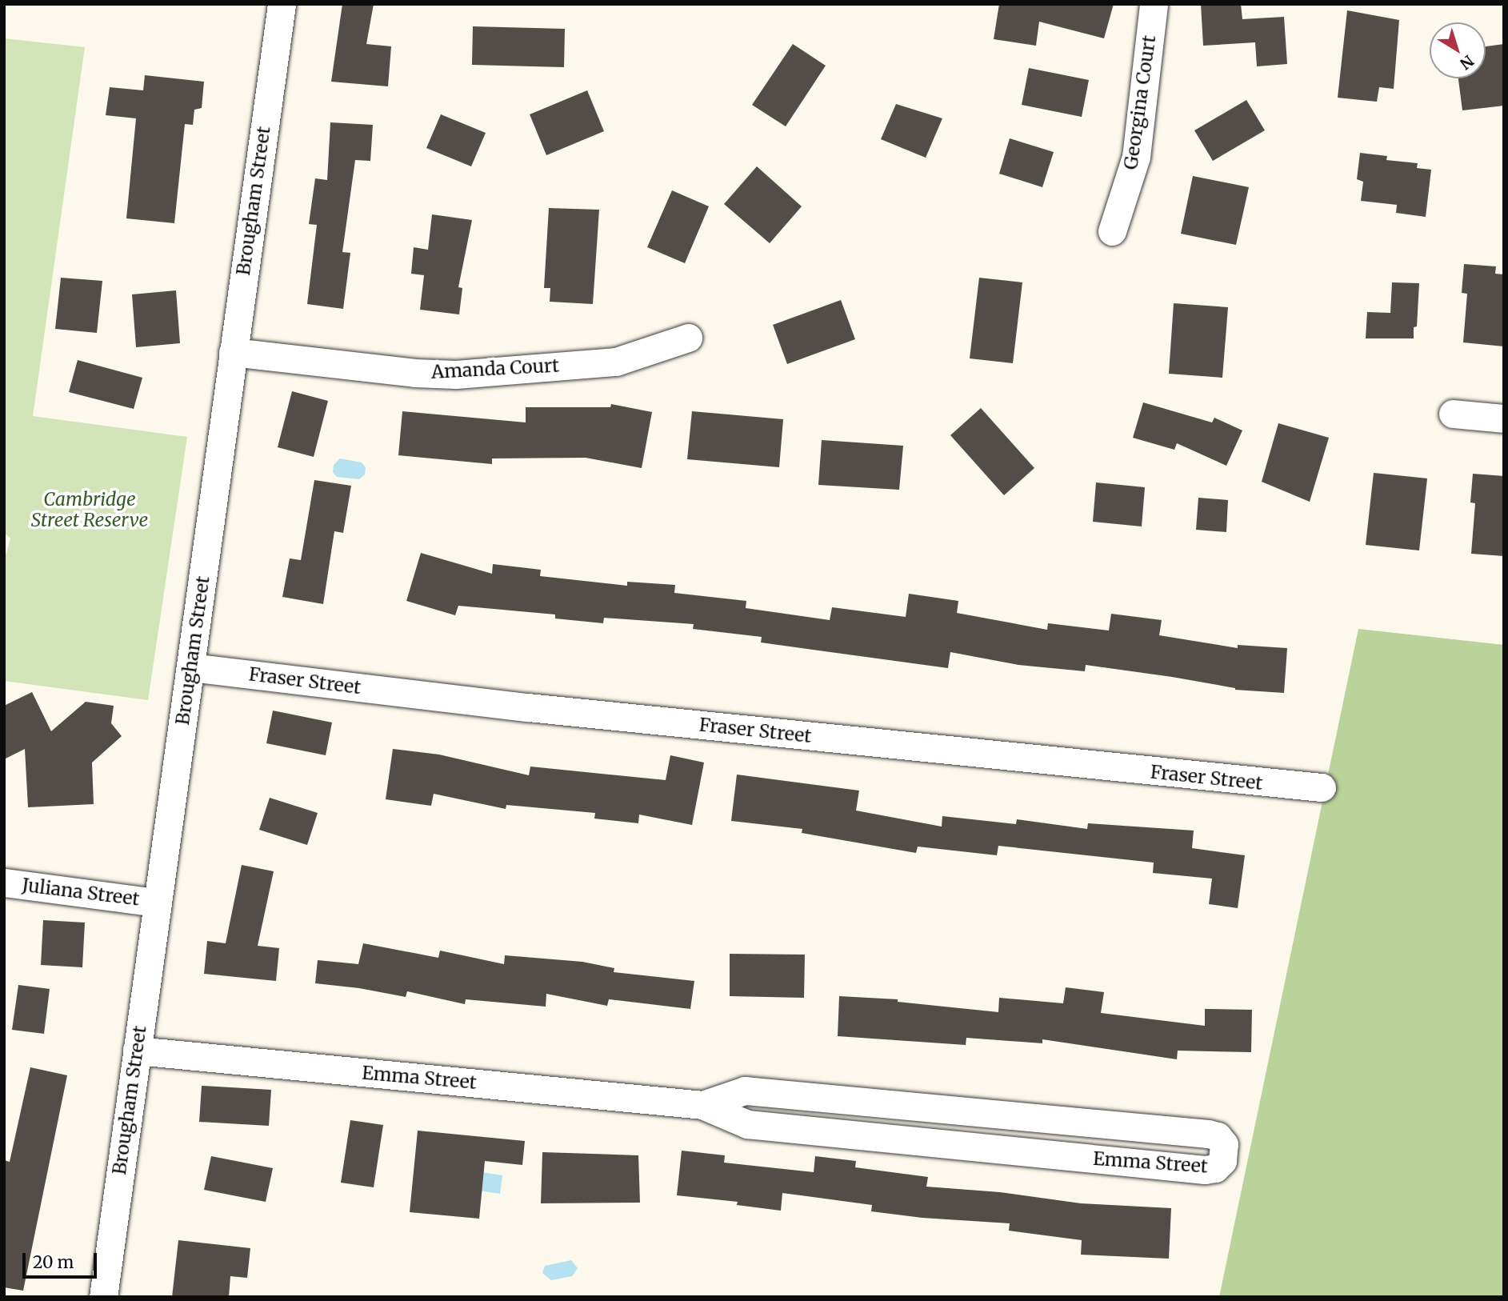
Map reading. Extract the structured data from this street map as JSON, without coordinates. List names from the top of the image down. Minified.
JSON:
{"streets":{"street":["Georgina Court","Brougham Street","Amanda Court","Fraser Street","Juliana Street","Emma Street"]},"crossings":[["Brougham Street","Amanda Court"],["Brougham Street","Fraser Street"],["Brougham Street","Juliana Street"],["Brougham Street","Emma Street"]],"parks":["Cambridge Street Reserve"],"scale_bar":"20 m","north":"bottom right"}
